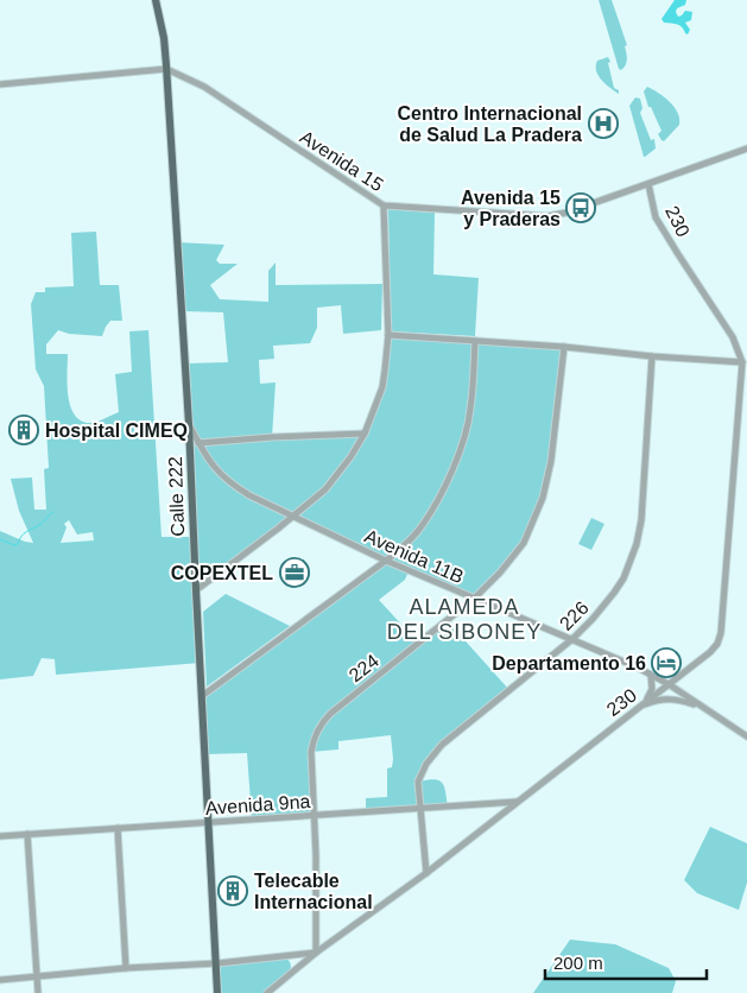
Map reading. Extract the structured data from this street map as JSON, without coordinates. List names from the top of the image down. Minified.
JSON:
{"streets":{"main road":["Calle 222"],"street":["Avenida 15","230","Avenida 11B","226","224","Avenida 9na"]},"crossings":[["Avenida 15","230"],["Avenida 15","Calle 222"],["230","Avenida 11B"],["230","226"],["230","224"],["230","Avenida 9na"],["Calle 222","Avenida 11B"],["Calle 222","Avenida 9na"],["Avenida 11B","226"],["Avenida 11B","224"],["226","Avenida 9na"],["224","Avenida 9na"]],"districts":["ALAMEDA DEL SIBONEY"],"places":{"hospital":["Centro Internacional de Salud La Pradera"],"bus stop":["Avenida 15 y Praderas"],"building":["Hospital CIMEQ","Telecable Internacional"],"office":["COPEXTEL"],"hotel":["Departamento 16"]},"scale_bar":"200 m"}
